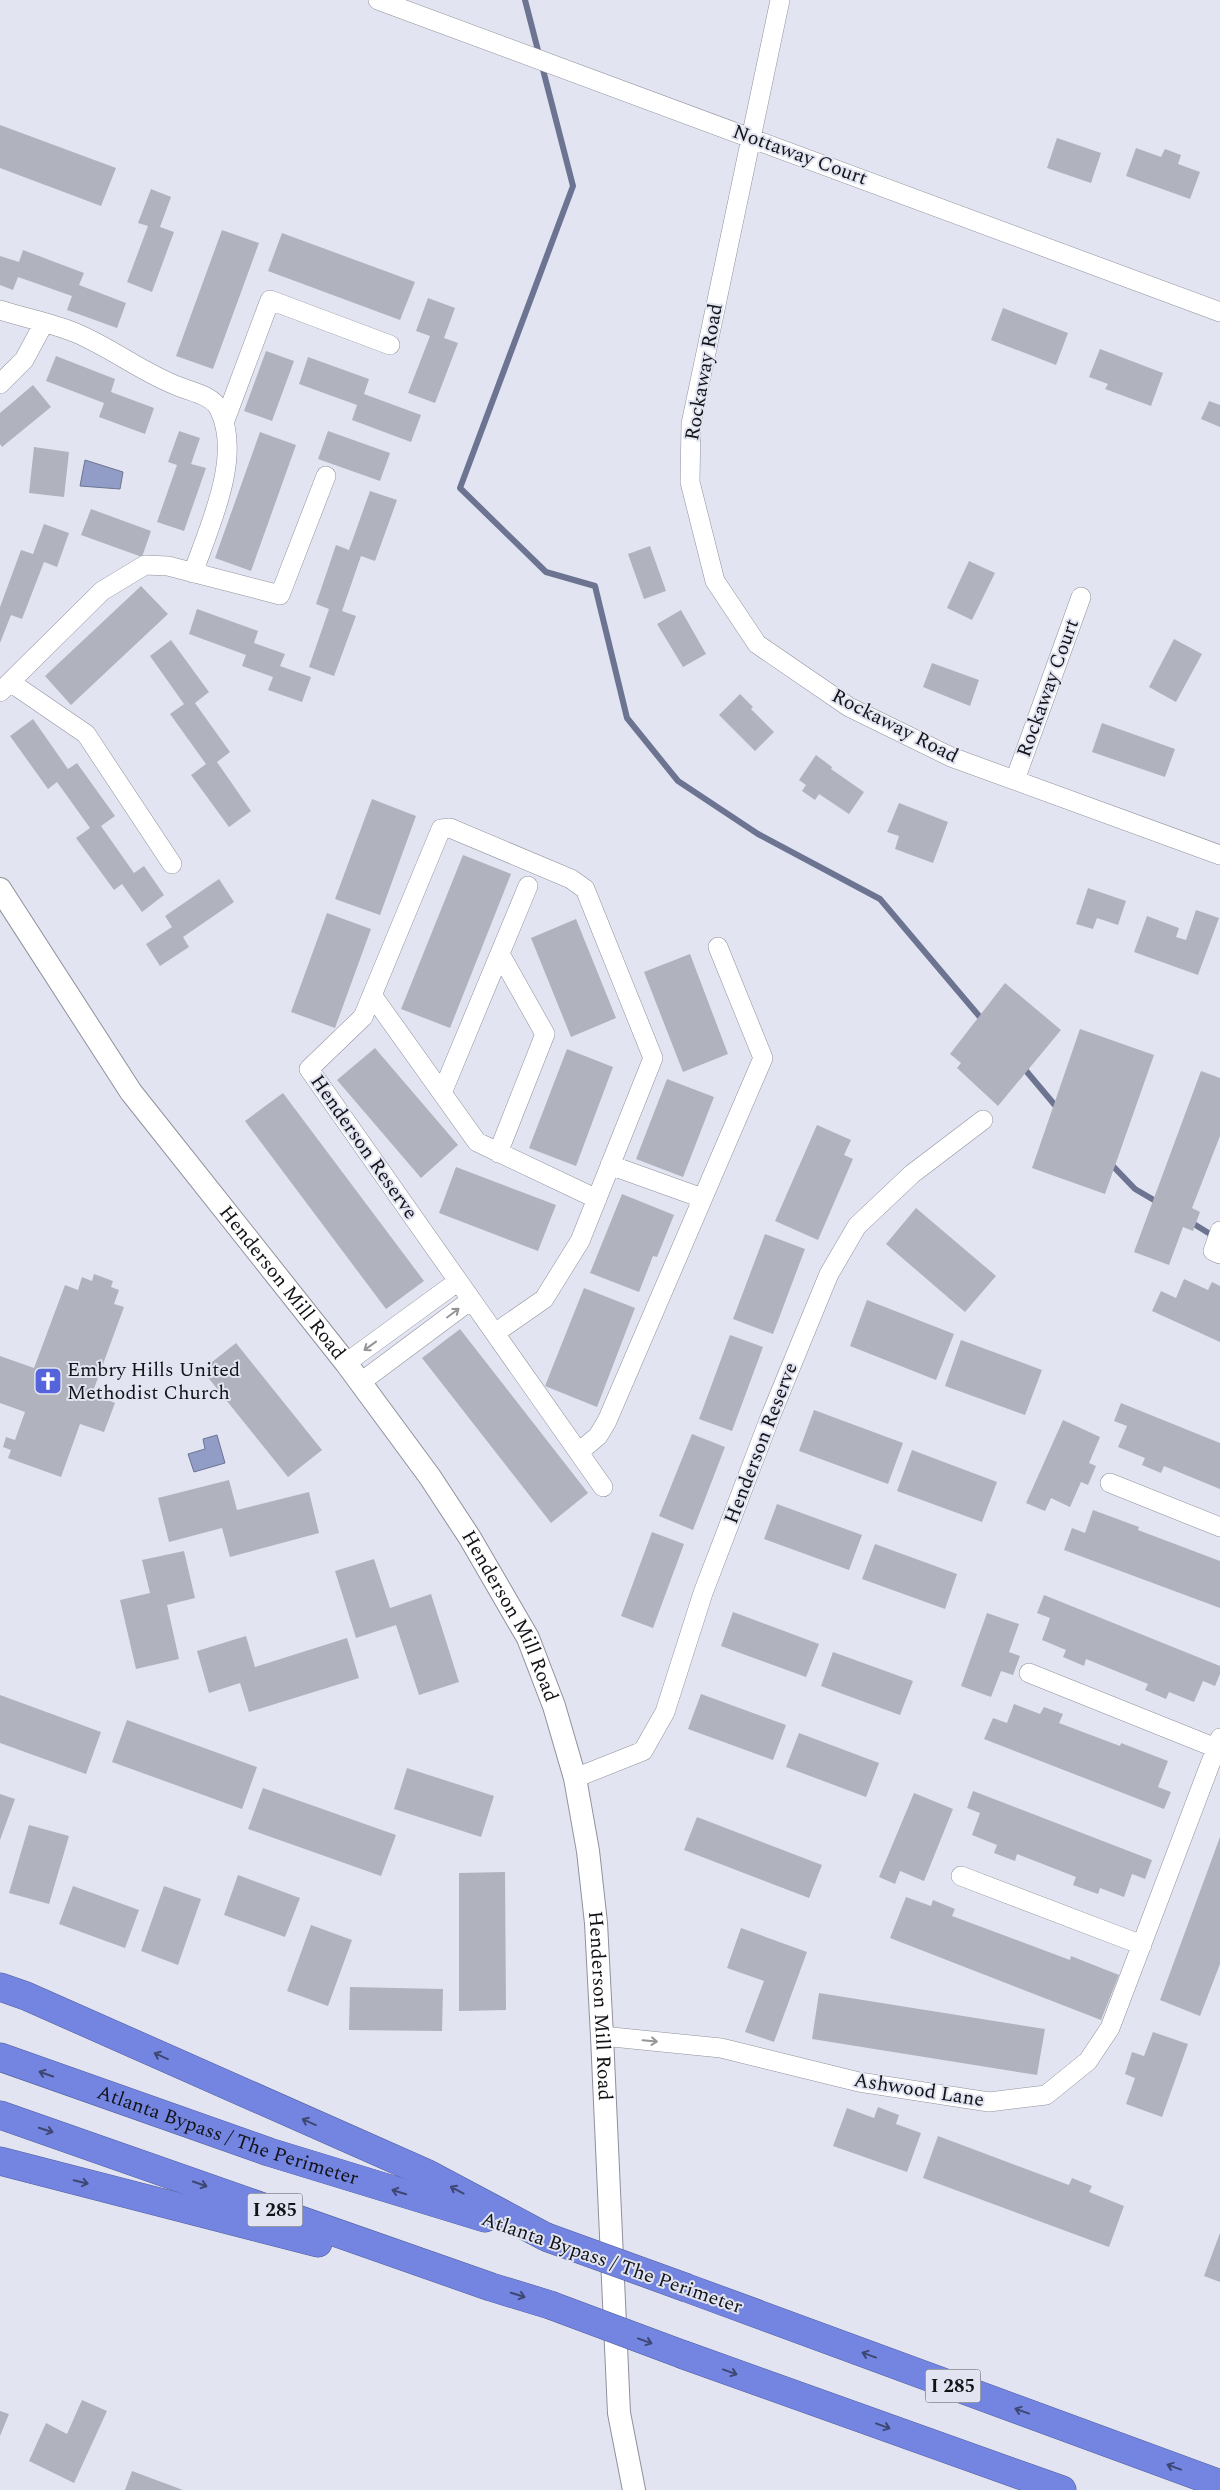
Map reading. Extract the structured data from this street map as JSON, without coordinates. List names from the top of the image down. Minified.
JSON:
{"streets":{"highway":["Atlanta Bypass / The Perimeter","I 285"],"street":["Nottaway Court","Rockaway Road","Rockaway Court","Henderson Reserve","Henderson Mill Road","Ashwood Lane"]},"crossings":[["Nottaway Court","Rockaway Road"],["Rockaway Road","Rockaway Court"],["Henderson Reserve","Henderson Mill Road"],["Henderson Mill Road","Ashwood Lane"]],"one_way":["Ashwood Lane"],"places":{"church":["Embry Hills United Methodist Church"]}}
